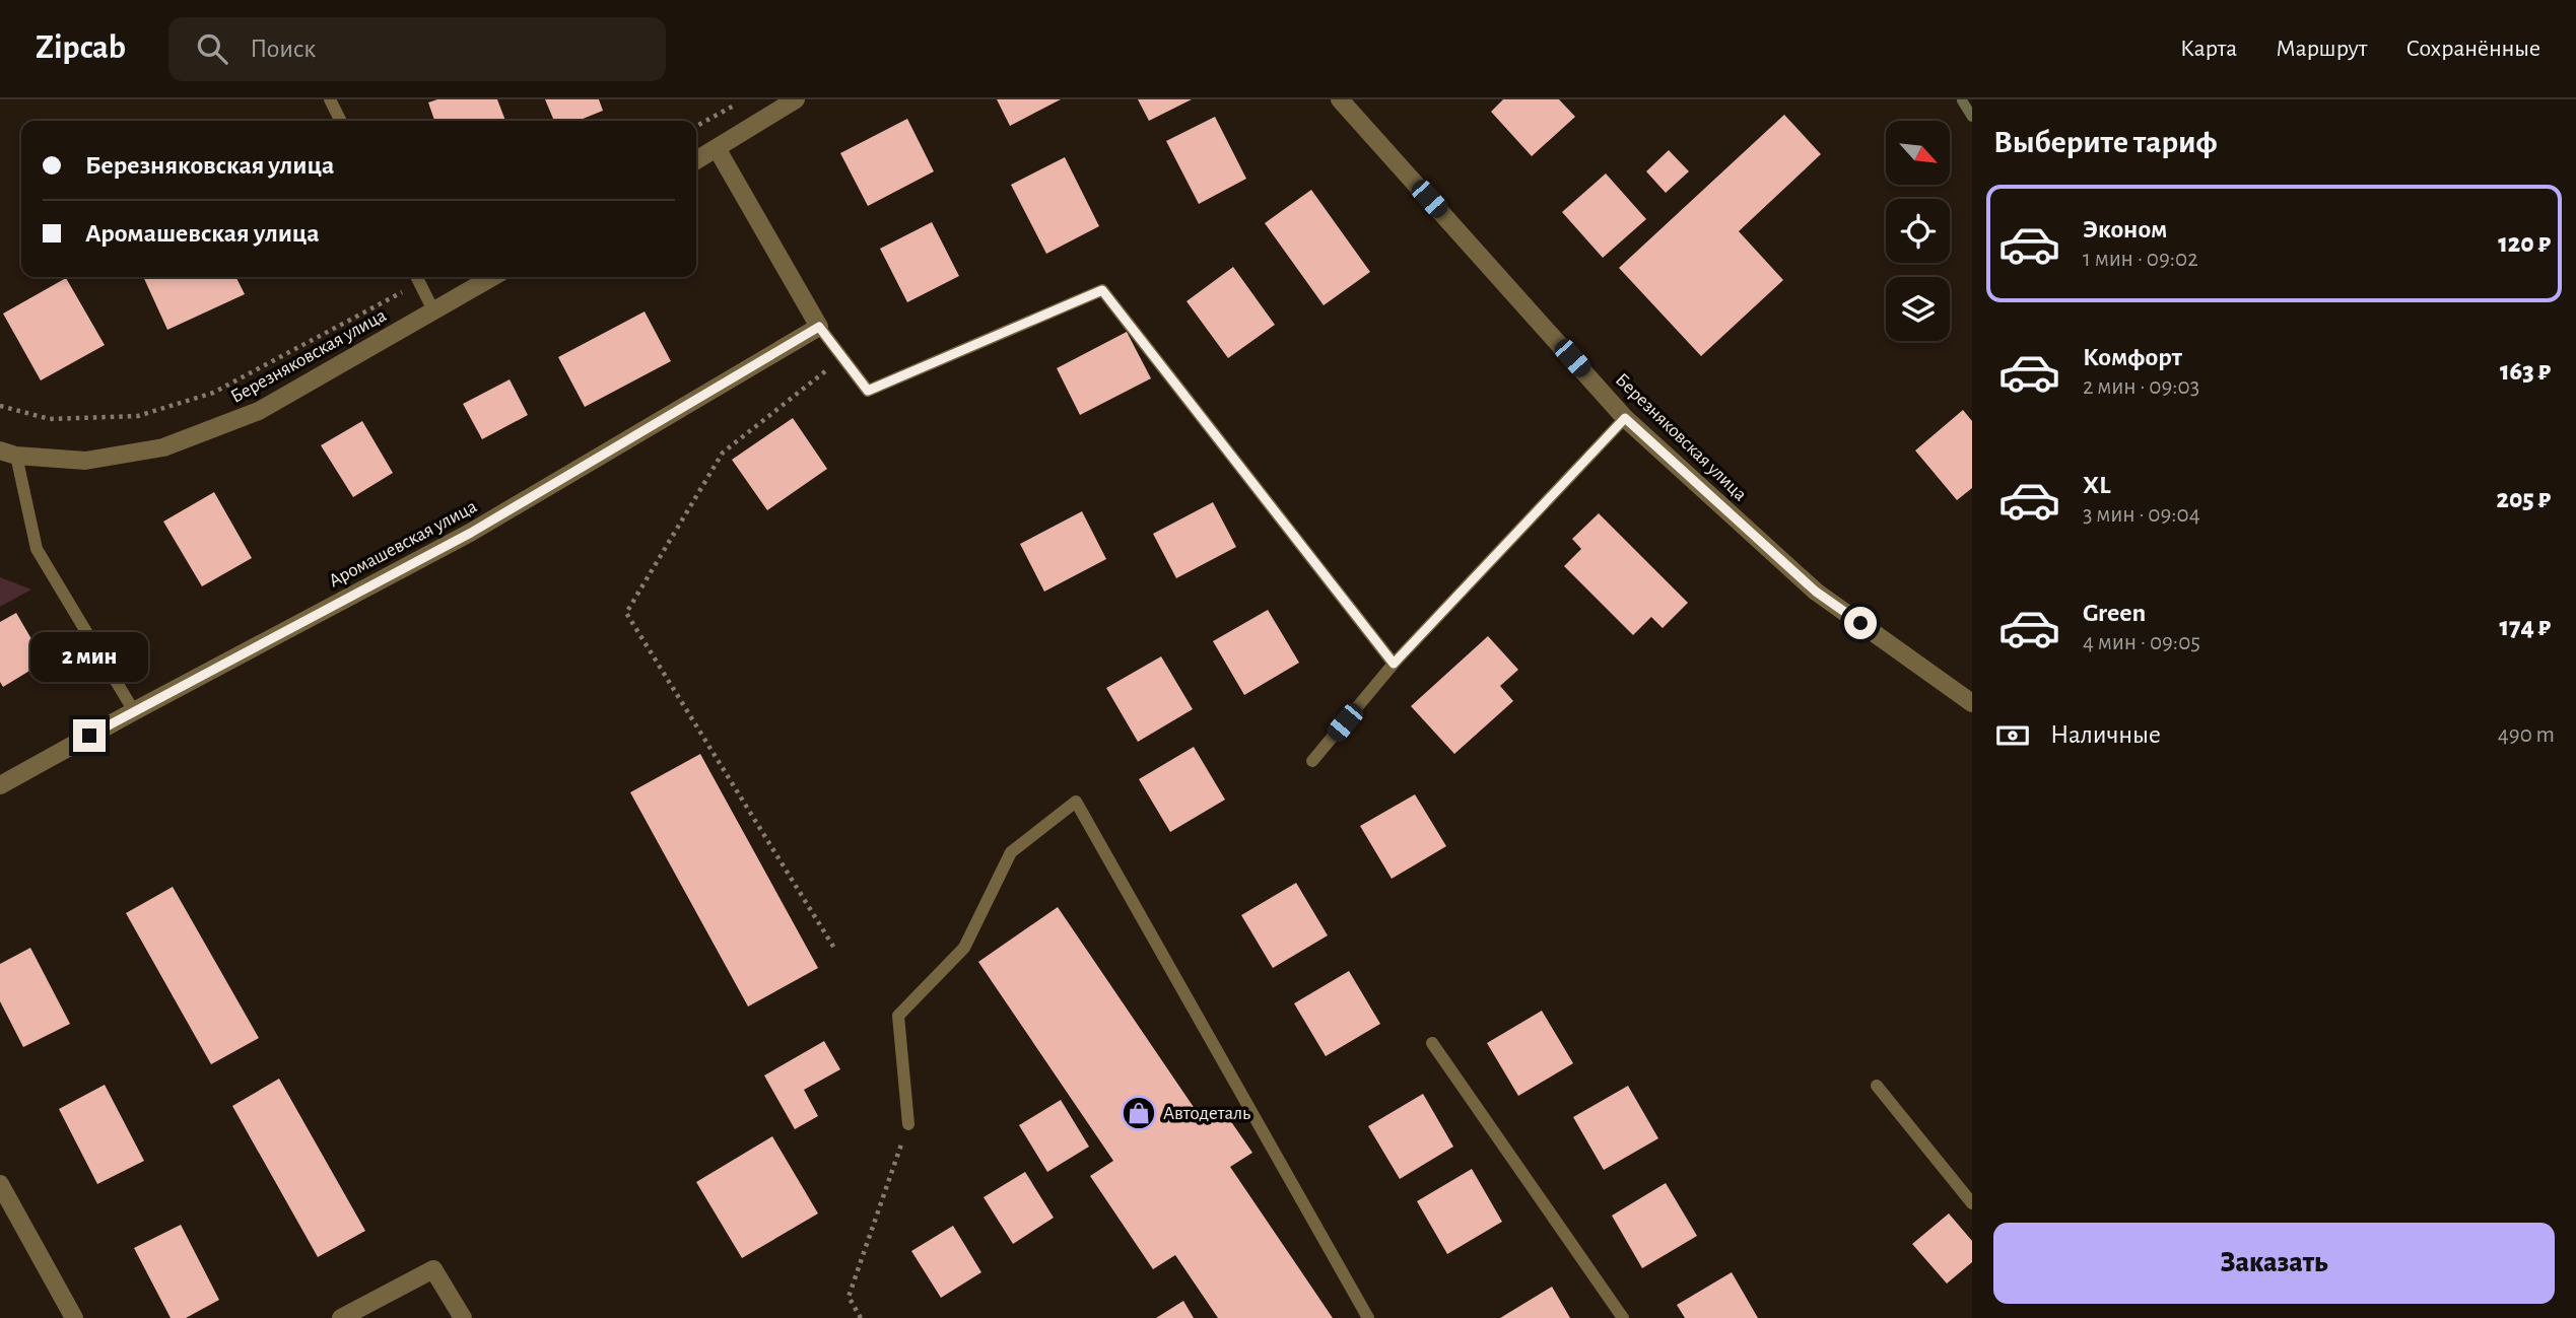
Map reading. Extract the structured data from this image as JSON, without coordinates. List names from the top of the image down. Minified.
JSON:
{"streets":{"street":["Березняковская улица","Аромашевская улица"]},"places":{"shop":["Автодеталь"]},"north":"bottom right","page":{"header":"Zipcab","search":"Поиск","nav":["Карта","Маршрут","Сохранённые"],"heading":"Выберите тариф","banner":["Березняковская улица","Аромашевская улица"],"list":[{"name":"Эконом","note":"1 мин · 09:02","value":"120 ₽"},{"name":"Комфорт","note":"2 мин · 09:03","value":"163 ₽"},{"name":"XL","note":"3 мин · 09:04","value":"205 ₽"},{"name":"Green","note":"4 мин · 09:05","value":"174 ₽"}],"bubble":"2 мин","pay":["Наличные","490 m"],"buttons":"Заказать"}}
